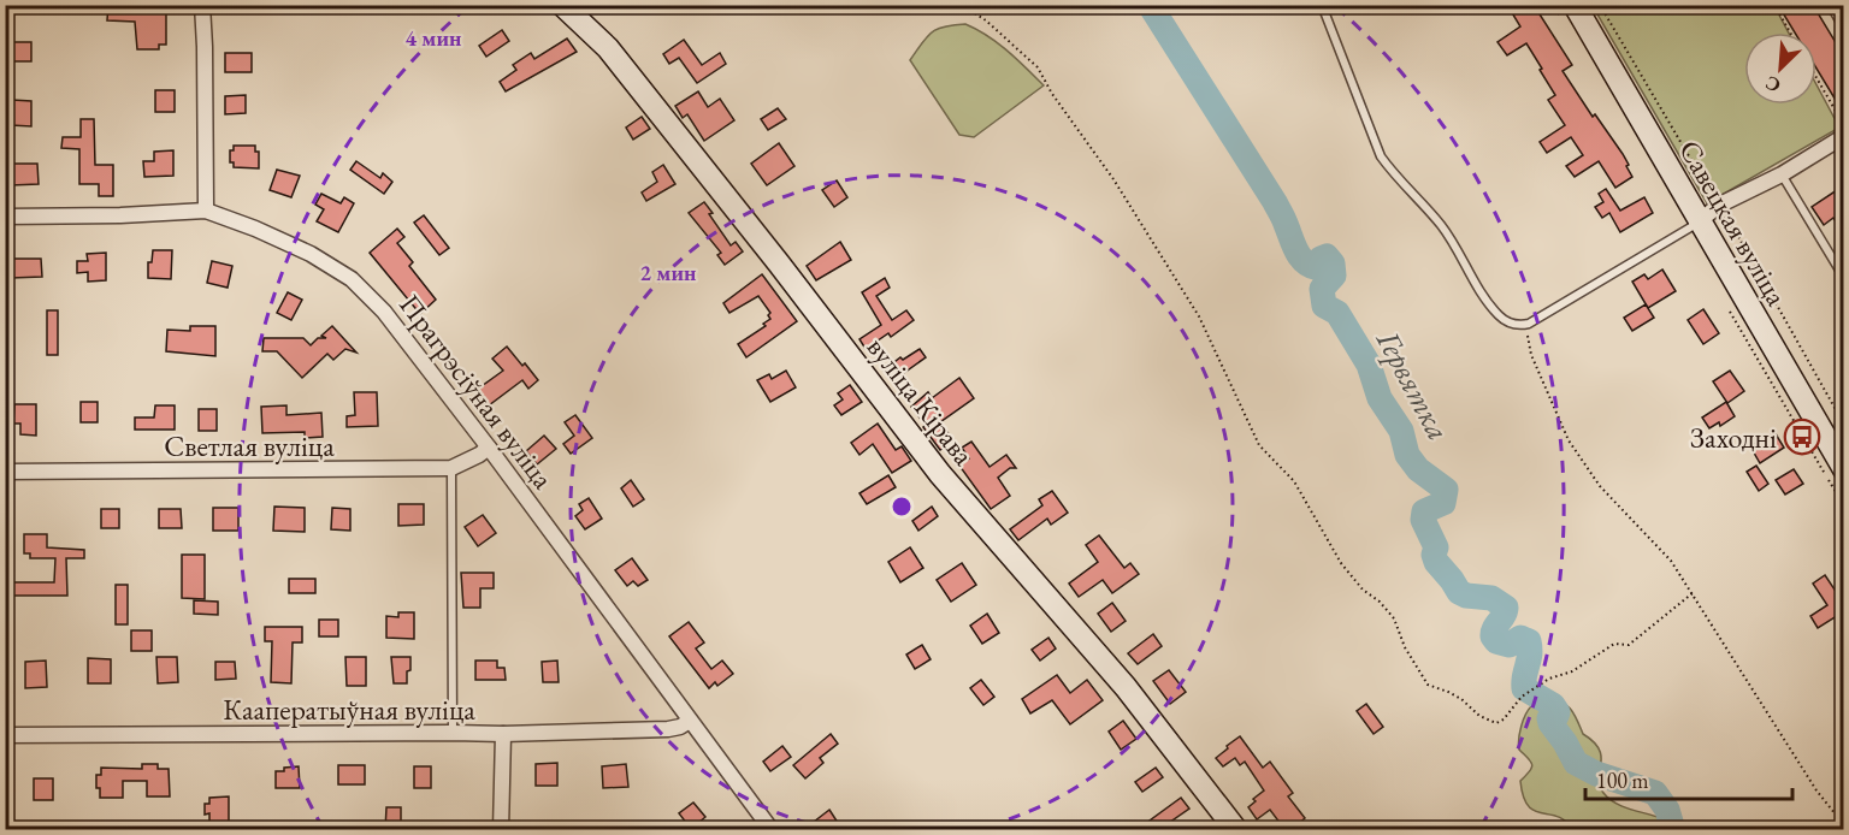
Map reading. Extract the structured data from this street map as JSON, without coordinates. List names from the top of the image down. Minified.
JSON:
{"streets":{"street":["Савецкая вуліца","Прагрэсіўная вуліца","вуліца Кірава","Светлая вуліца","Кааператыўная вуліца"]},"crossings":[["Прагрэсіўная вуліца","Светлая вуліца"],["Прагрэсіўная вуліца","Кааператыўная вуліца"]],"water":["Гервятка"],"places":{"bus stop":["Заходні"]},"scale_bar":"100 m","north":"bottom left","rings":["4 мин","2 мин"]}
